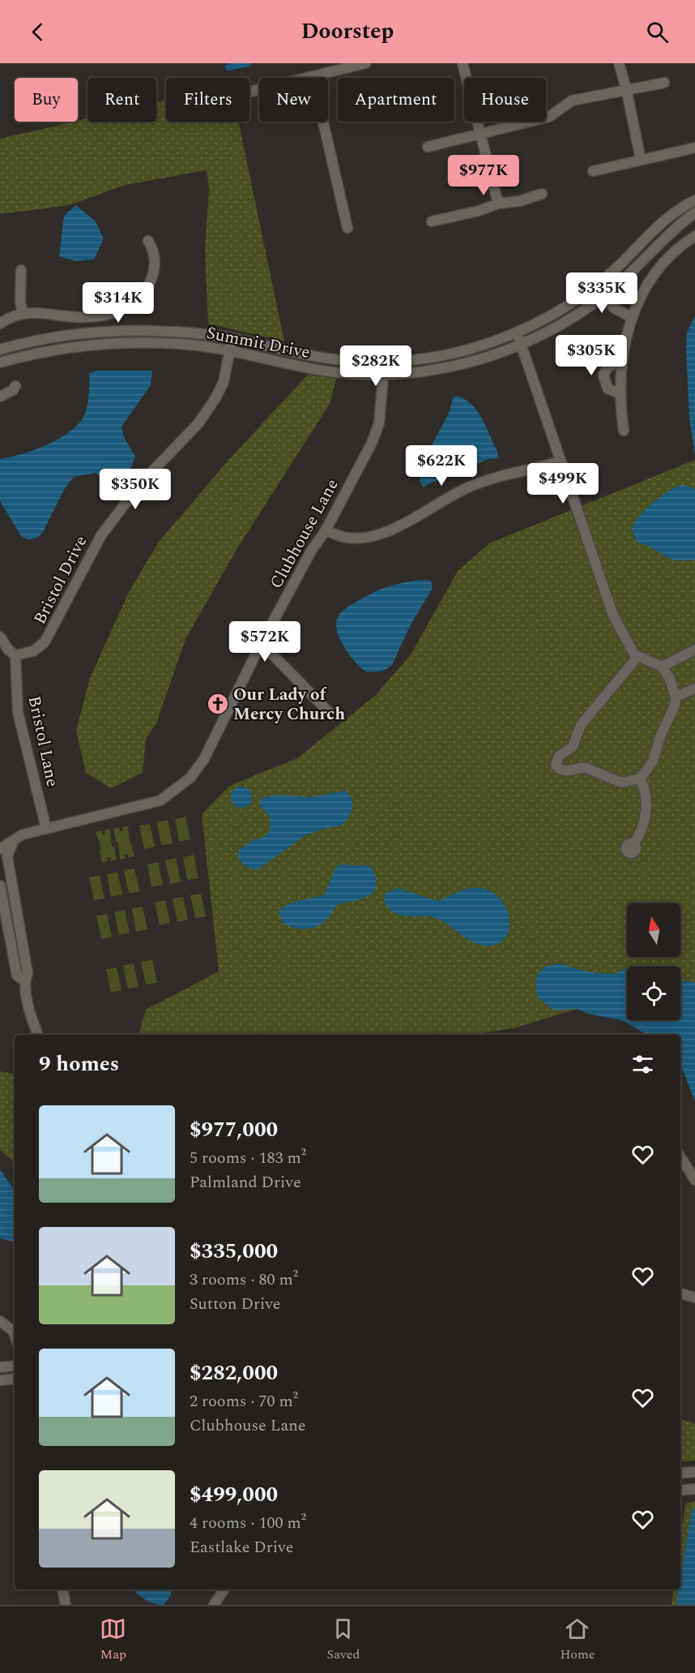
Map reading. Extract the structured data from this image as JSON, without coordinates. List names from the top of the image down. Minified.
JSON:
{"streets":{"street":["Summit Drive","Clubhouse Lane","Bristol Drive","Bristol Lane"]},"crossings":[["Summit Drive","Clubhouse Lane"],["Summit Drive","Bristol Drive"],["Clubhouse Lane","Bristol Lane"],["Bristol Drive","Bristol Lane"]],"places":{"church":["Our Lady of Mercy Church"]},"north":"top","page":{"header":"Doorstep","chip":["Buy","Rent","Filters","New","Apartment","House"],"price":["$977K","$335K","$314K","$305K","$282K","$622K","$499K","$350K","$572K"],"heading":"9 homes","list":[{"name":"$977,000","note":"5 rooms · 183 m² · Palmland Drive"},{"name":"$335,000","note":"3 rooms · 80 m² · Sutton Drive"},{"name":"$282,000","note":"2 rooms · 70 m² · Clubhouse Lane"},{"name":"$499,000","note":"4 rooms · 100 m² · Eastlake Drive"}],"tabs":["Map","Saved","Home"]}}
